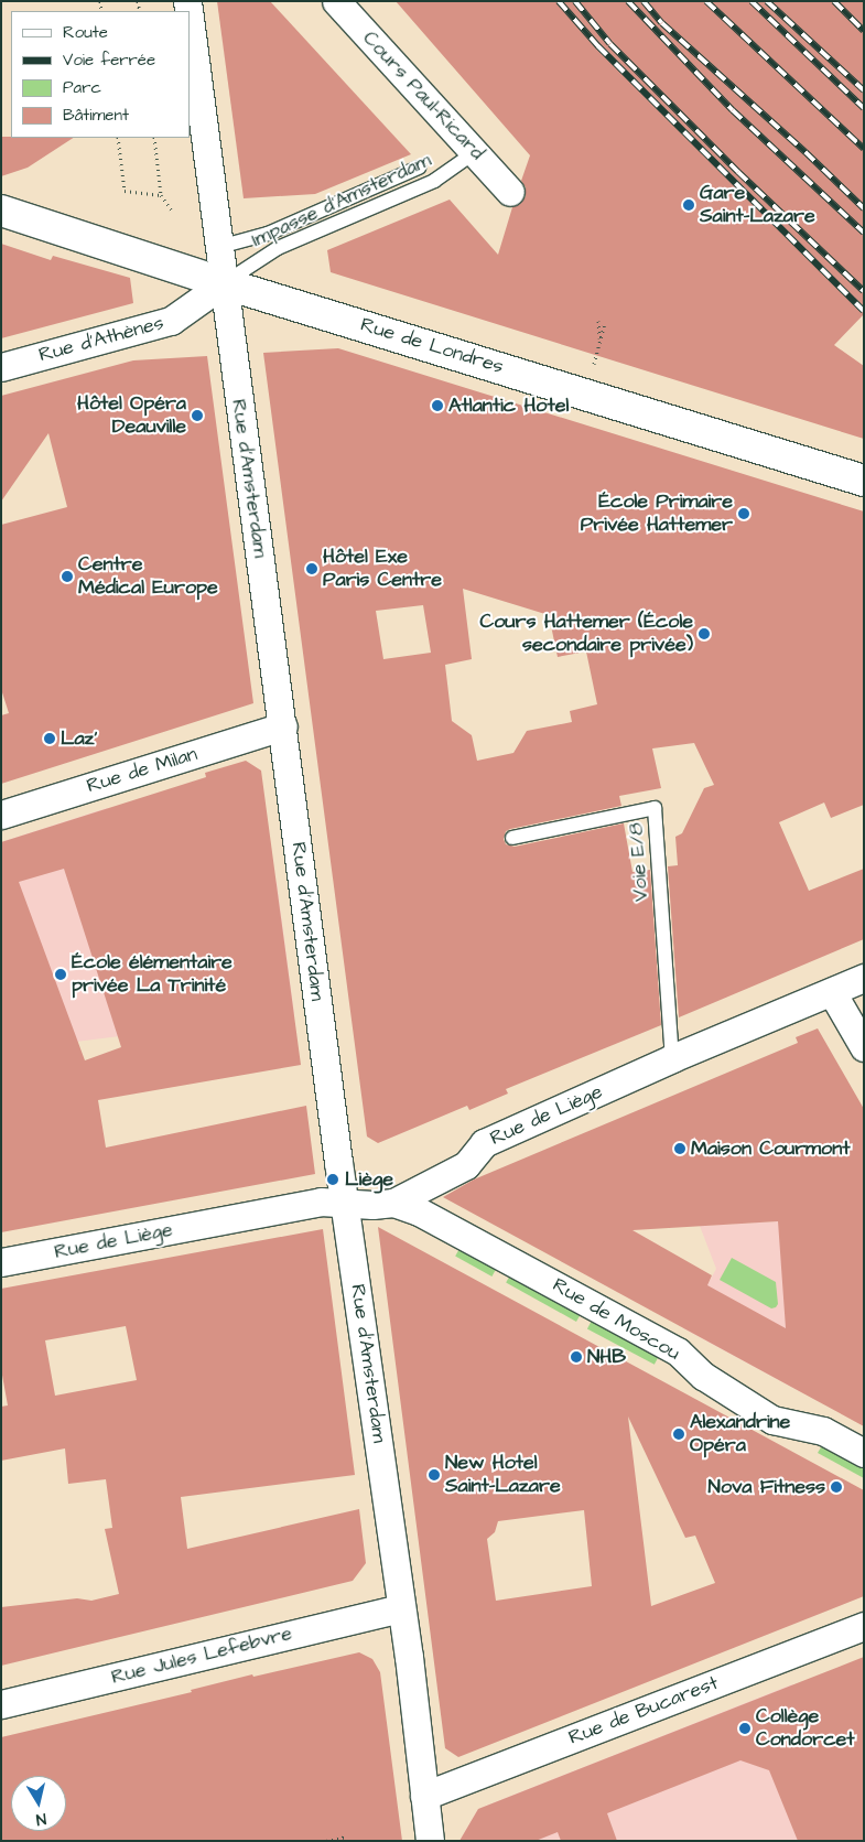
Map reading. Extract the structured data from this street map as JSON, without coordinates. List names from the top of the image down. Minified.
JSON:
{"streets":{"main road":["Rue de Londres"],"street":["Cours Paul-Ricard","Rue d'Athènes","Rue d'Amsterdam","Rue de Milan","Rue de Liège","Rue de Moscou","Rue Jules Lefebvre","Rue de Bucarest"],"lane":["Impasse d'Amsterdam","Voie E/8"]},"crossings":[["Cours Paul-Ricard","Impasse d'Amsterdam"],["Impasse d'Amsterdam","Rue d'Athènes"],["Impasse d'Amsterdam","Rue de Londres"],["Impasse d'Amsterdam","Rue d'Amsterdam"],["Rue d'Athènes","Rue de Londres"],["Rue d'Athènes","Rue d'Amsterdam"],["Rue de Londres","Rue d'Amsterdam"],["Rue d'Amsterdam","Rue de Milan"],["Rue d'Amsterdam","Rue de Liège"],["Rue d'Amsterdam","Rue Jules Lefebvre"],["Rue d'Amsterdam","Rue de Bucarest"],["Voie E/8","Rue de Liège"],["Rue de Liège","Rue de Moscou"]],"places":["Gare Saint-Lazare","Atlantic Hotel","Hôtel Opéra Deauville","École Primaire Privée Hattemer","Hôtel Exe Paris Centre","Centre Médical Europe","Cours Hattemer (École secondaire privée)","Laz'","École élémentaire privée La Trinité","Maison Courmont","Liège","NHB","Alexandrine Opéra","New Hotel Saint-Lazare","Nova Fitness","Collège Condorcet"],"legend":["Route","Voie ferrée","Parc","Bâtiment"],"north":"bottom"}
